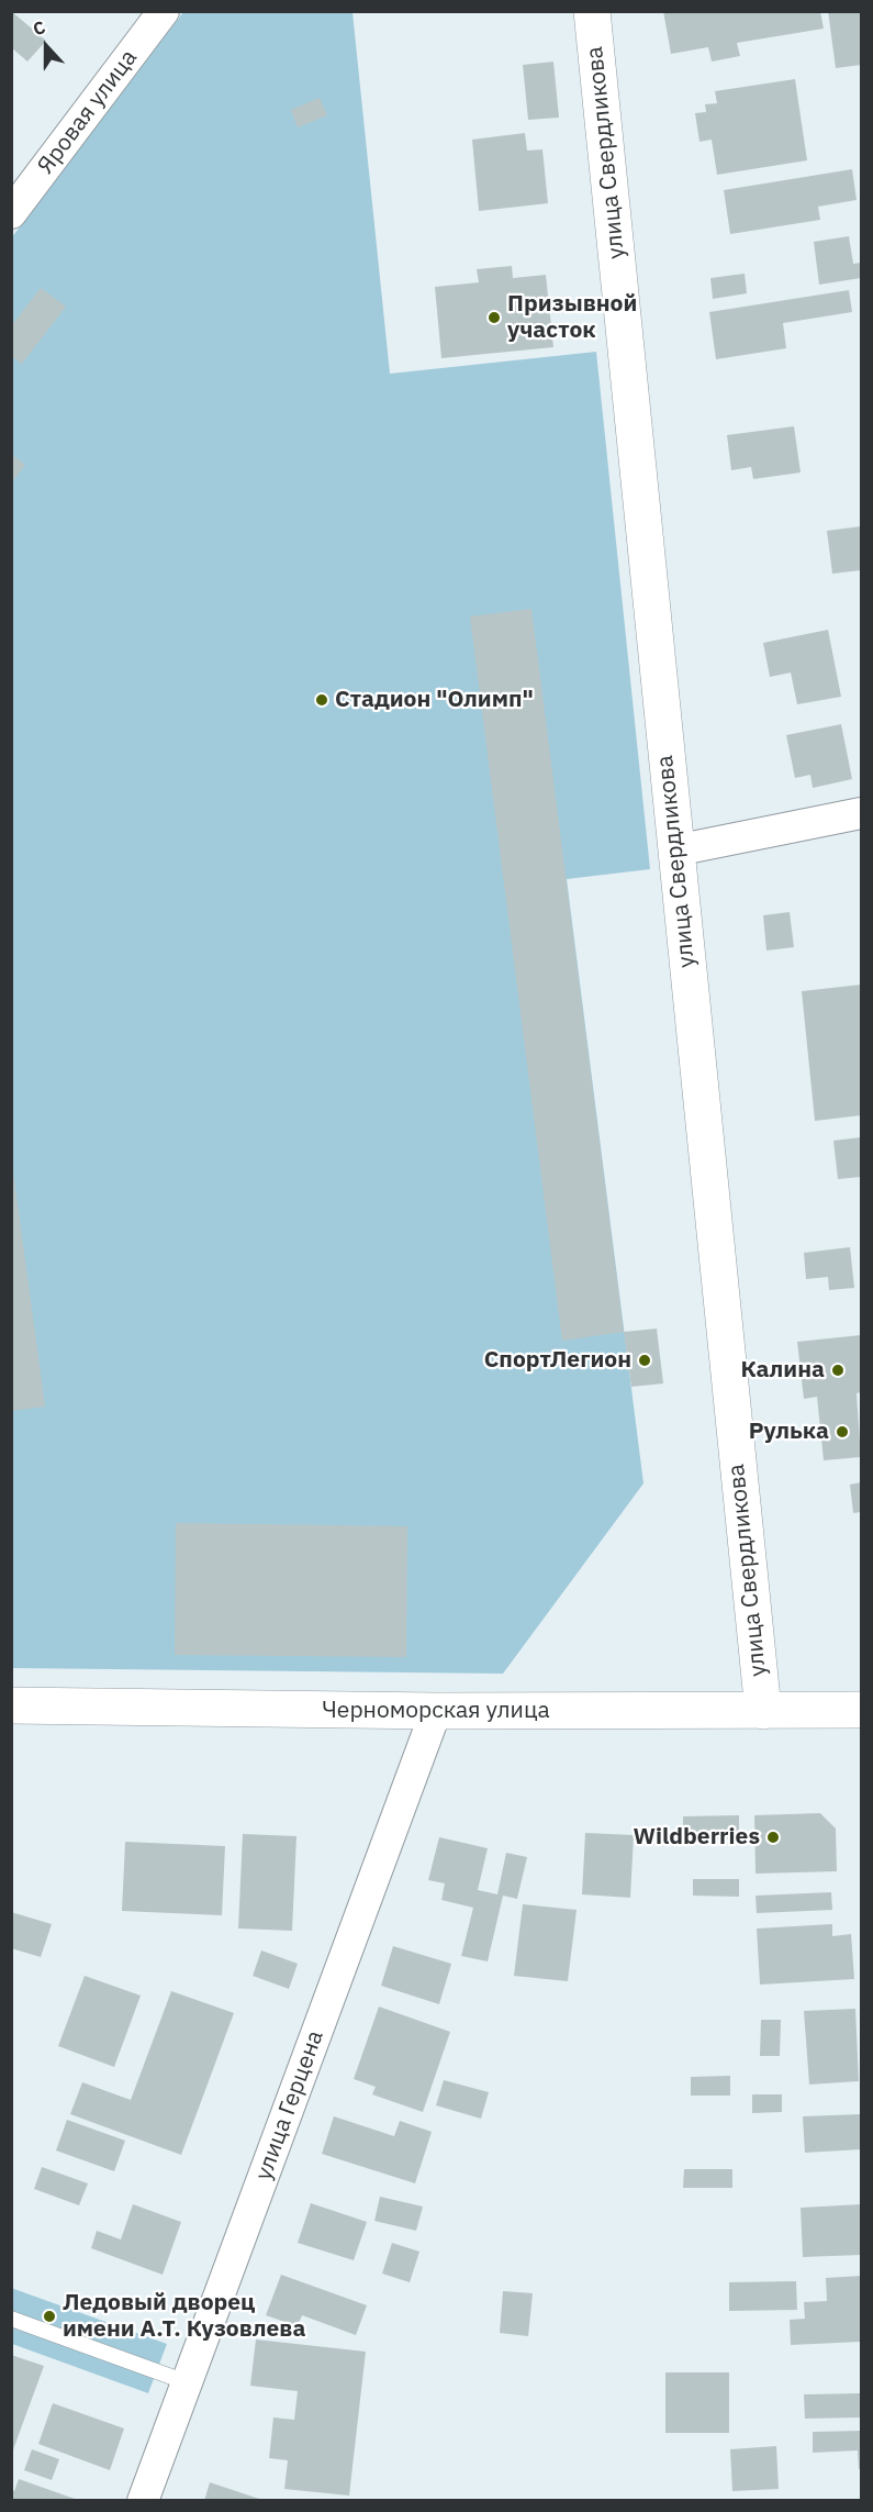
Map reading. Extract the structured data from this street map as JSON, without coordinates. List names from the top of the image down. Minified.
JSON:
{"streets":{"street":["Яровая улица","улица Свердликова","Черноморская улица","улица Герцена"]},"crossings":[["улица Свердликова","Черноморская улица"],["Черноморская улица","улица Герцена"]],"places":["Призывной участок","Стадион \"Олимп\"","СпортЛегион","Калина","Рулька","Wildberries","Ледовый дворец имени А.Т. Кузовлева"],"north":"top"}
